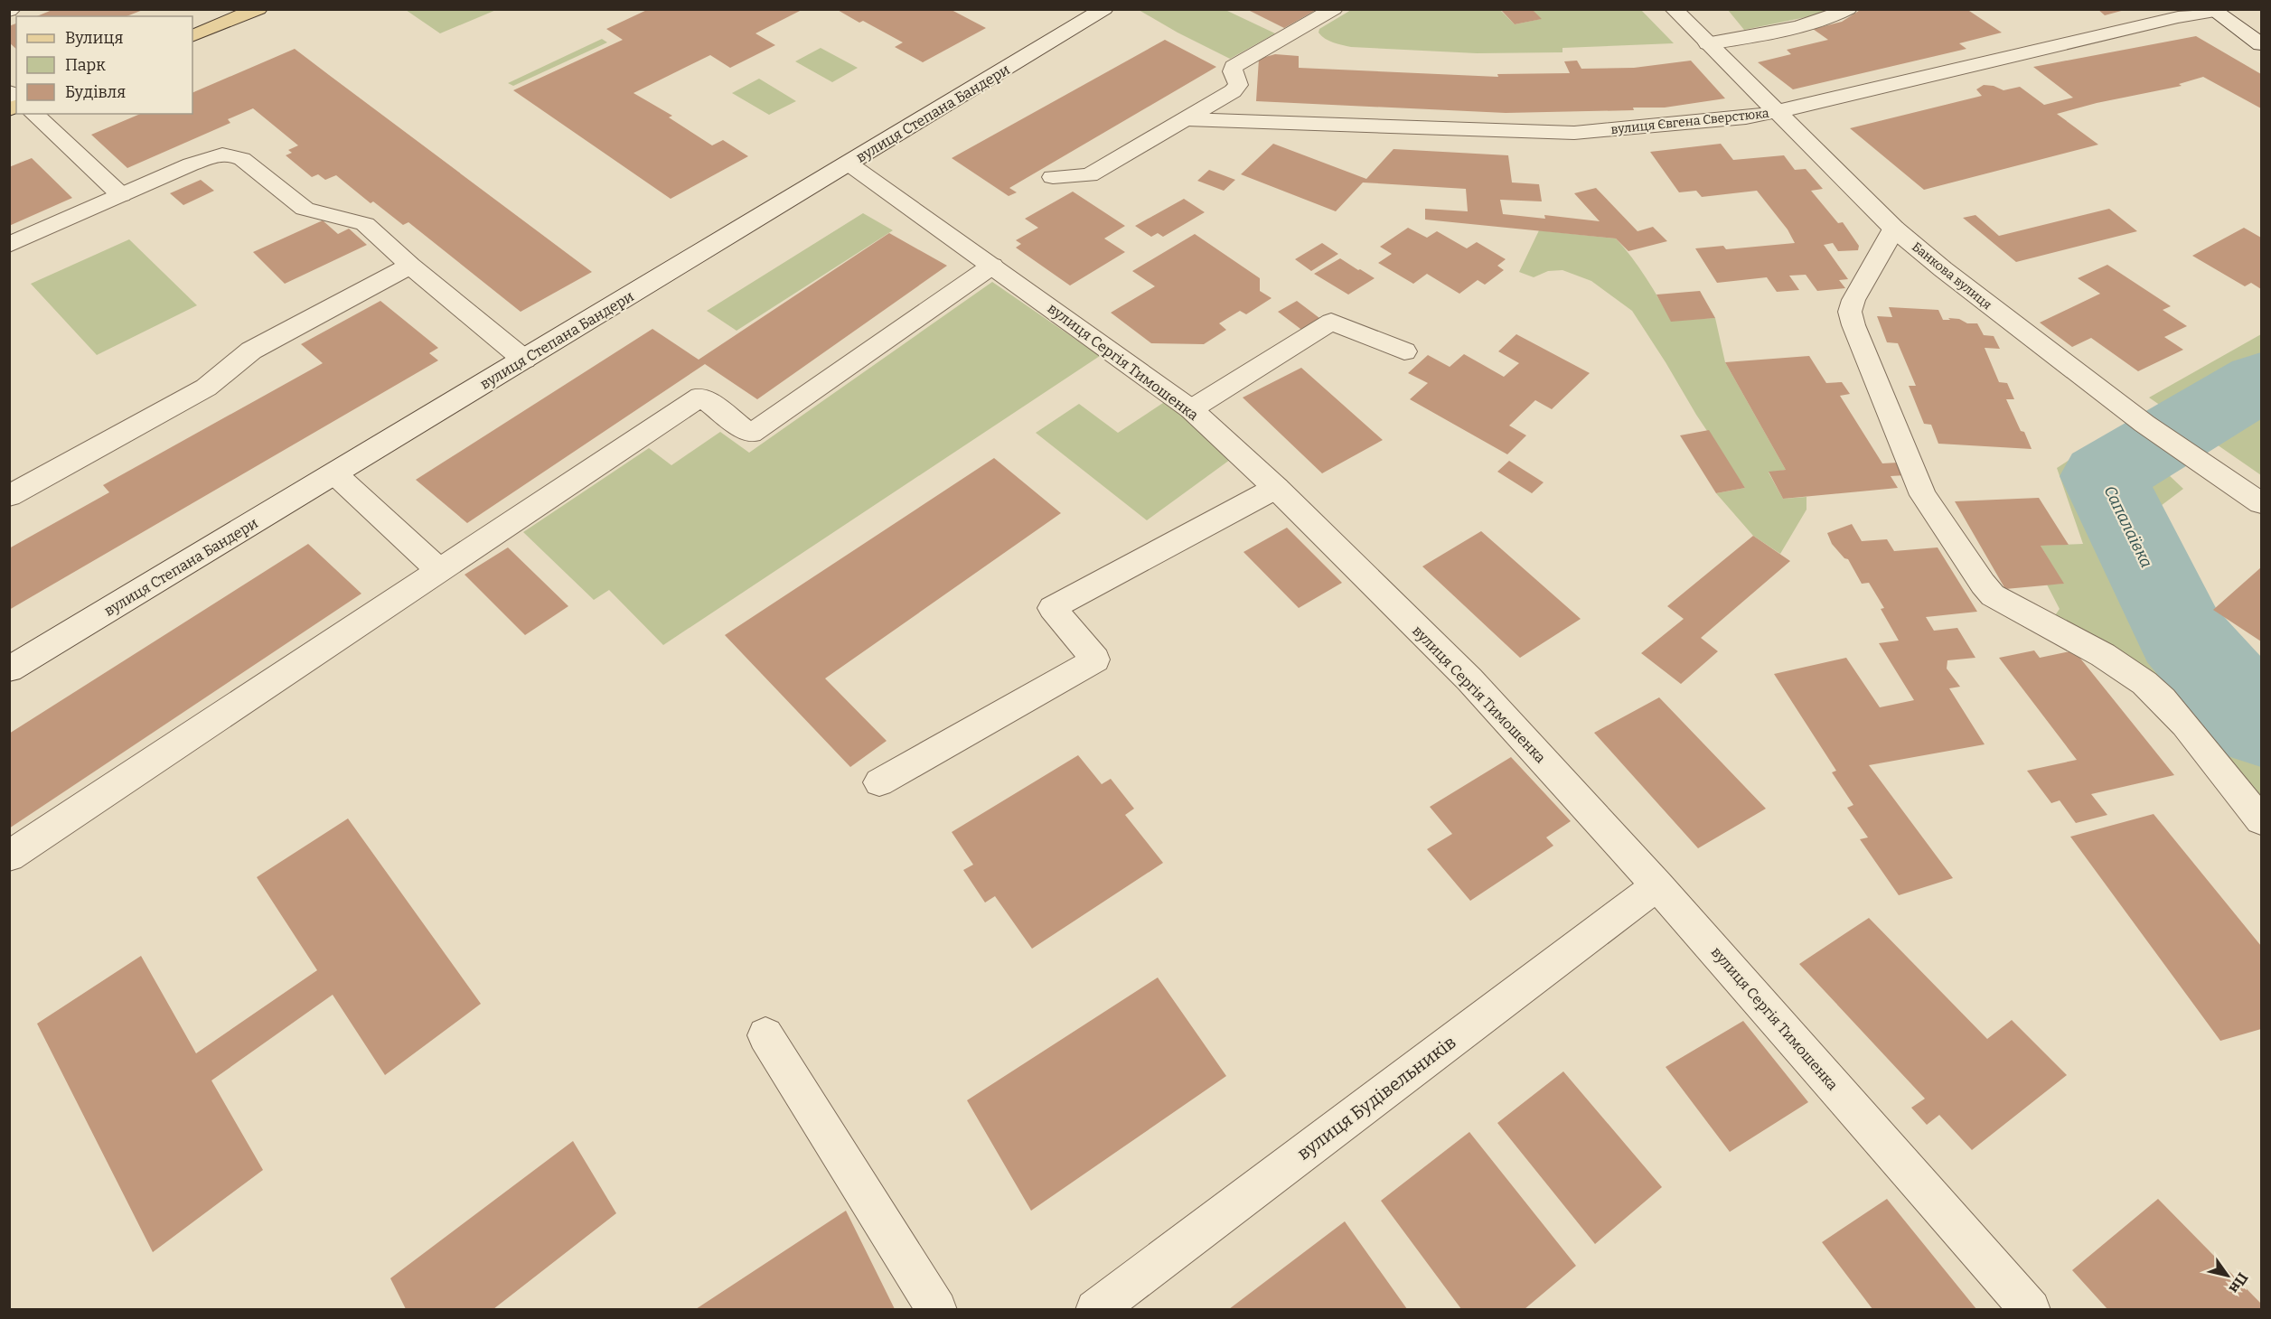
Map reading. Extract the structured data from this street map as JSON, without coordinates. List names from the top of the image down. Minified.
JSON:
{"streets":{"street":["вулиця Степана Бандери","вулиця Євгена Сверстюка","Банкова вулиця","вулиця Сергія Тимошенка","вулиця Будівельників"]},"crossings":[["вулиця Степана Бандери","вулиця Сергія Тимошенка"],["вулиця Євгена Сверстюка","Банкова вулиця"],["вулиця Сергія Тимошенка","вулиця Будівельників"]],"water":["Сапалаївка"],"legend":["Вулиця","Парк","Будівля"],"north":"bottom right"}
